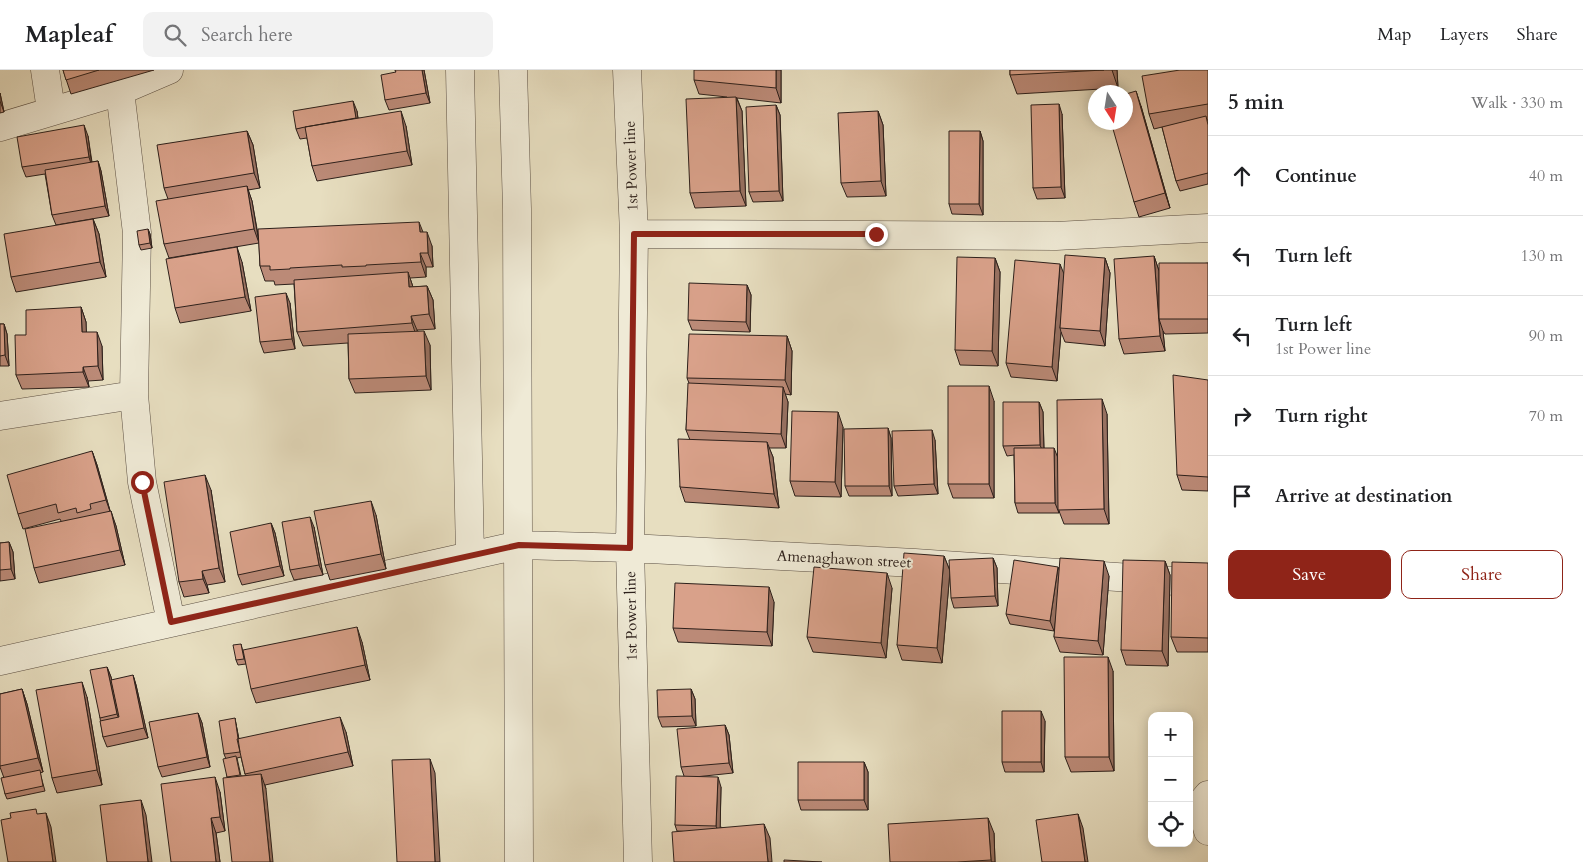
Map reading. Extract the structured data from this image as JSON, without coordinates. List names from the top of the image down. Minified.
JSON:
{"streets":{"street":["1st Power line","Amenaghawon street"]},"crossings":[["1st Power line","Amenaghawon street"]],"north":"bottom","page":{"header":"Mapleaf","search":"Search here","nav":["Map","Layers","Share"],"heading":["5 min","Walk · 330 m"],"list":[["Continue","40 m"],["Turn left","130 m"],["Turn left","1st Power line","90 m"],["Turn right","70 m"],"Arrive at destination"],"buttons":["Save","Share"],"map_buttons":["+","−"]}}
